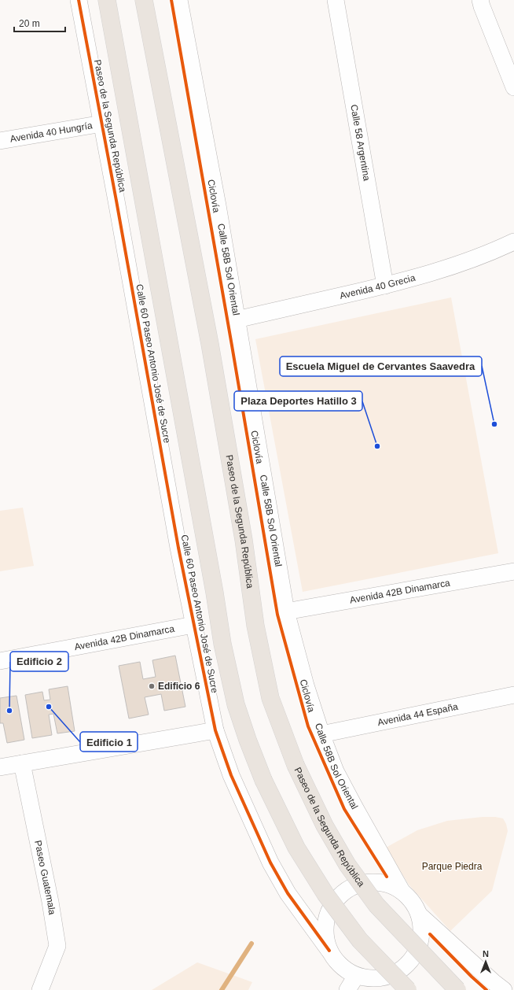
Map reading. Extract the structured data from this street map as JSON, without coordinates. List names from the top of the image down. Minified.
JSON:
{"streets":{"highway":["Paseo de la Segunda República"],"street":["Avenida 40 Hungría","Calle 58 Argentina","Calle 58B Sol Oriental","Avenida 40 Grecia","Calle 60 Paseo Antonio José de Sucre","Avenida 42B Dinamarca","Avenida 44 España","Paseo Guatemala"],"cycle path":["Ciclovía"]},"crossings":[["Paseo de la Segunda República","Avenida 40 Hungría"],["Paseo de la Segunda República","Calle 60 Paseo Antonio José de Sucre"],["Calle 58 Argentina","Avenida 40 Grecia"],["Calle 58B Sol Oriental","Avenida 40 Grecia"],["Calle 58B Sol Oriental","Calle 60 Paseo Antonio José de Sucre"],["Calle 58B Sol Oriental","Avenida 42B Dinamarca"],["Calle 58B Sol Oriental","Avenida 44 España"],["Calle 60 Paseo Antonio José de Sucre","Avenida 42B Dinamarca"]],"parks":["Parque Piedra"],"places":["Escuela Miguel de Cervantes Saavedra","Plaza Deportes Hatillo 3","Edificio 6","Edificio 1","Edificio 2"],"scale_bar":"20 m","north":"top"}
